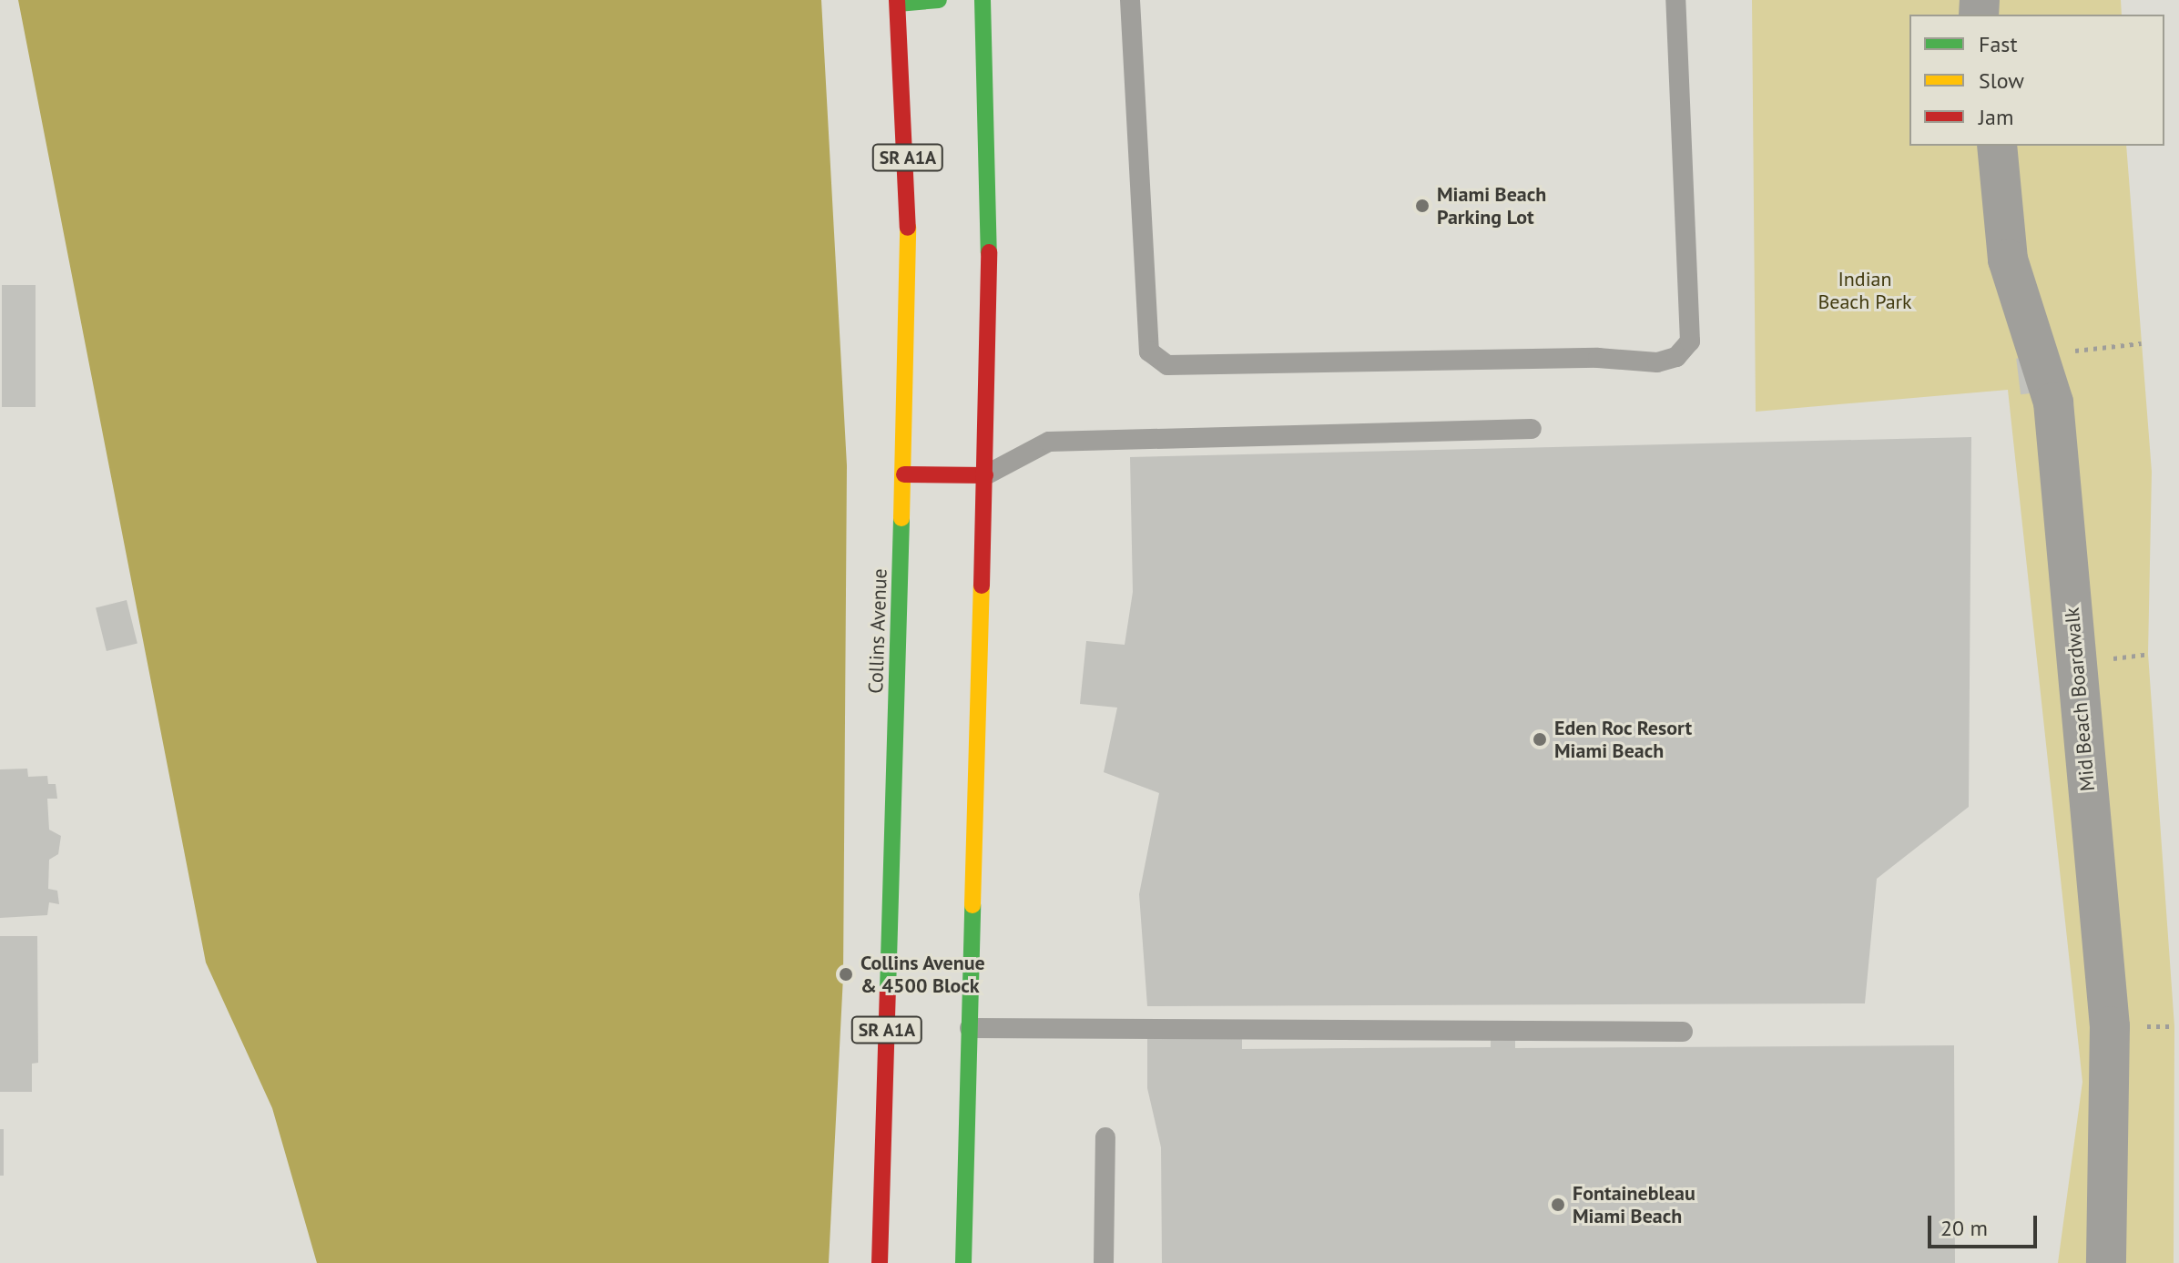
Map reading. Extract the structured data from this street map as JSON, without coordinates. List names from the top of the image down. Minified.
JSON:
{"streets":{"main road":["SR A1A","Collins Avenue"],"street":["Mid Beach Boardwalk"]},"parks":["Indian Beach Park"],"places":["Miami Beach Parking Lot","Eden Roc Resort Miami Beach","Collins Avenue & 4500 Block","Fontainebleau Miami Beach"],"legend":["Fast","Slow","Jam"],"scale_bar":"20 m"}
